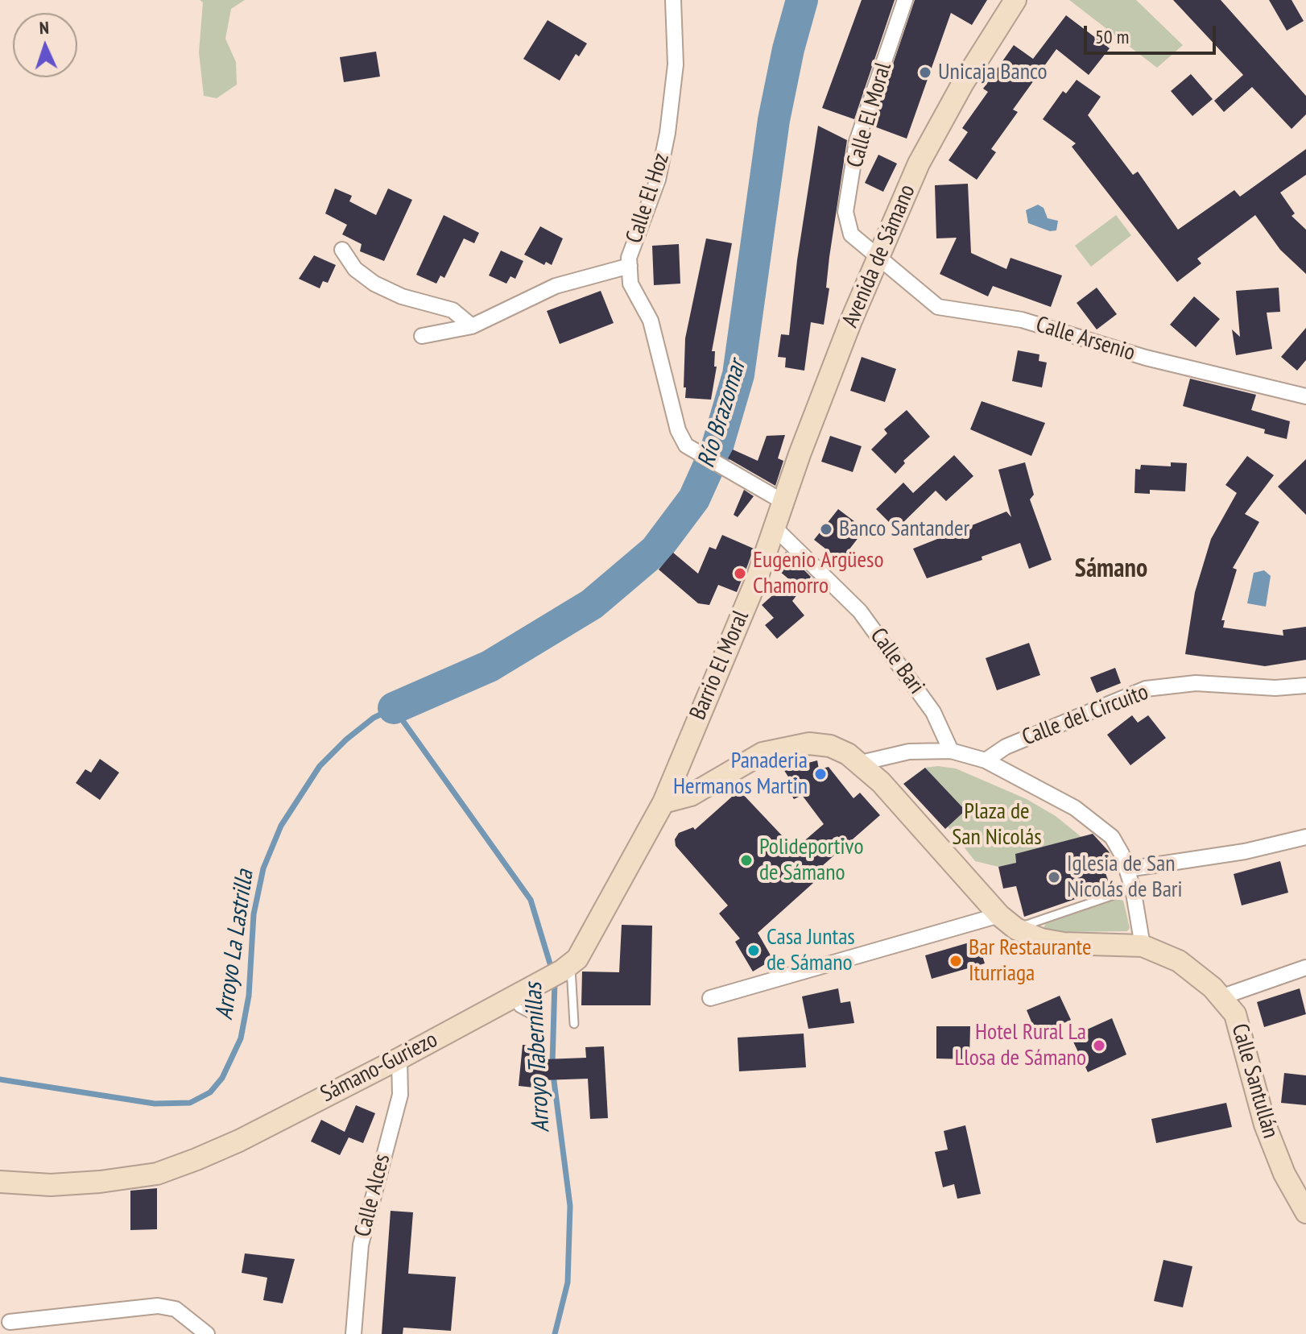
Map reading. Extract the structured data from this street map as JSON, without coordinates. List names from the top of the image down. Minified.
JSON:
{"streets":{"street":["Calle El Moral","Calle El Hoz","Avenida de Sámano","Calle Arsenio","Calle Bari","Barrio El Moral","Calle del Circuito","Sámano-Guriezo","Calle Santullán","Calle Alces"]},"crossings":[["Calle El Moral","Avenida de Sámano"],["Calle El Moral","Calle Arsenio"],["Calle El Hoz","Avenida de Sámano"],["Avenida de Sámano","Calle Arsenio"],["Avenida de Sámano","Calle Bari"],["Avenida de Sámano","Barrio El Moral"],["Calle Bari","Barrio El Moral"],["Barrio El Moral","Sámano-Guriezo"],["Barrio El Moral","Calle Santullán"],["Sámano-Guriezo","Calle Santullán"],["Sámano-Guriezo","Calle Alces"]],"districts":["Sámano"],"water":["Río Brazomar","Arroyo La Lastrilla","Arroyo Tabernillas"],"parks":["Plaza de San Nicolás"],"places":["Unicaja Banco","Banco Santander","Eugenio Argüeso Chamorro","Panaderia Hermanos Martin","Polideportivo de Sámano","Iglesia de San Nicolás de Bari","Casa Juntas de Sámano","Bar Restaurante Iturriaga","Hotel Rural La Llosa de Sámano"],"scale_bar":"50 m","north":"top"}
